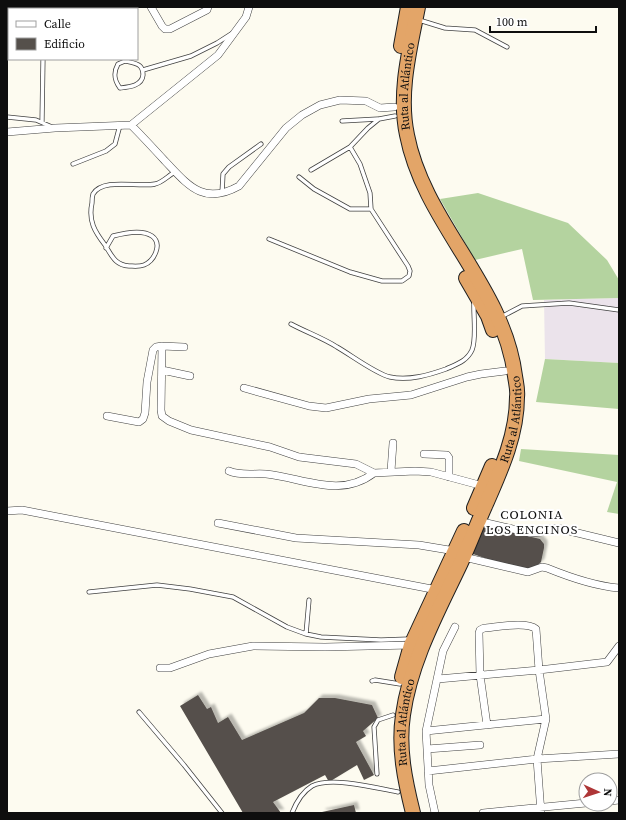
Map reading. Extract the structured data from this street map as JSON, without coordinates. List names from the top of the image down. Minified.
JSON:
{"streets":{"highway":["Ruta al Atlántico"]},"districts":["COLONIA LOS ENCINOS"],"legend":["Calle","Edificio"],"scale_bar":"100 m","north":"right"}
